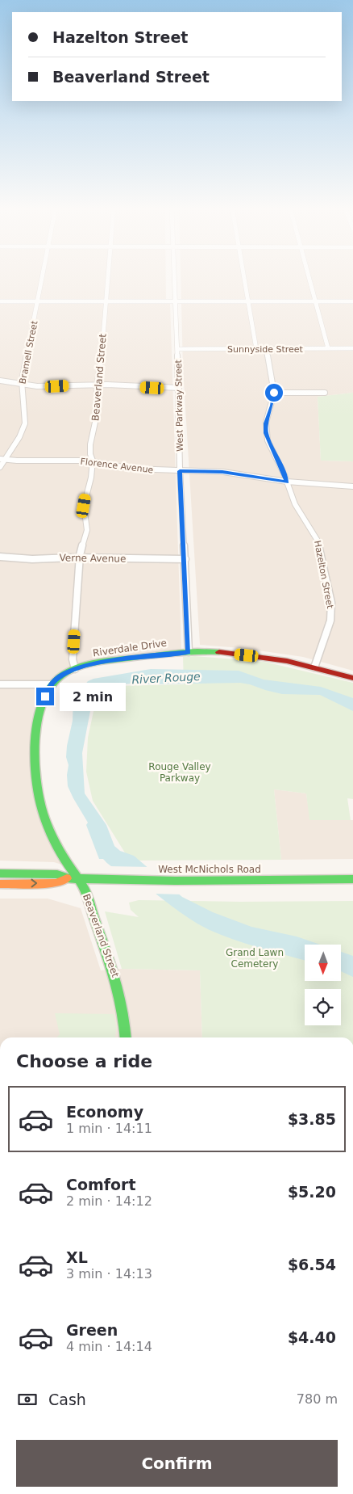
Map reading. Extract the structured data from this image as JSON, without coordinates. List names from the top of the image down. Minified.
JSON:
{"streets":{"street":["Sunnyside Street","Bramell Street","Beaverland Street","West Parkway Street","Florence Avenue","Verne Avenue","Hazelton Street","Riverdale Drive","West McNichols Road"]},"crossings":[["Sunnyside Street","West Parkway Street"],["Sunnyside Street","Hazelton Street"],["Bramell Street","Florence Avenue"],["Beaverland Street","Florence Avenue"],["Beaverland Street","Verne Avenue"],["Beaverland Street","Riverdale Drive"],["Beaverland Street","West McNichols Road"],["West Parkway Street","Florence Avenue"],["West Parkway Street","Verne Avenue"],["West Parkway Street","Riverdale Drive"],["Florence Avenue","Hazelton Street"],["Hazelton Street","Riverdale Drive"]],"water":["River Rouge"],"parks":["Rouge Valley Parkway","Grand Lawn Cemetery"],"north":"bottom","page":{"banner":["Hazelton Street","Beaverland Street"],"bubble":"2 min","heading":"Choose a ride","list":[{"name":"Economy","note":"1 min · 14:11","value":"$3.85"},{"name":"Comfort","note":"2 min · 14:12","value":"$5.20"},{"name":"XL","note":"3 min · 14:13","value":"$6.54"},{"name":"Green","note":"4 min · 14:14","value":"$4.40"}],"pay":["Cash","780 m"],"buttons":"Confirm"}}
